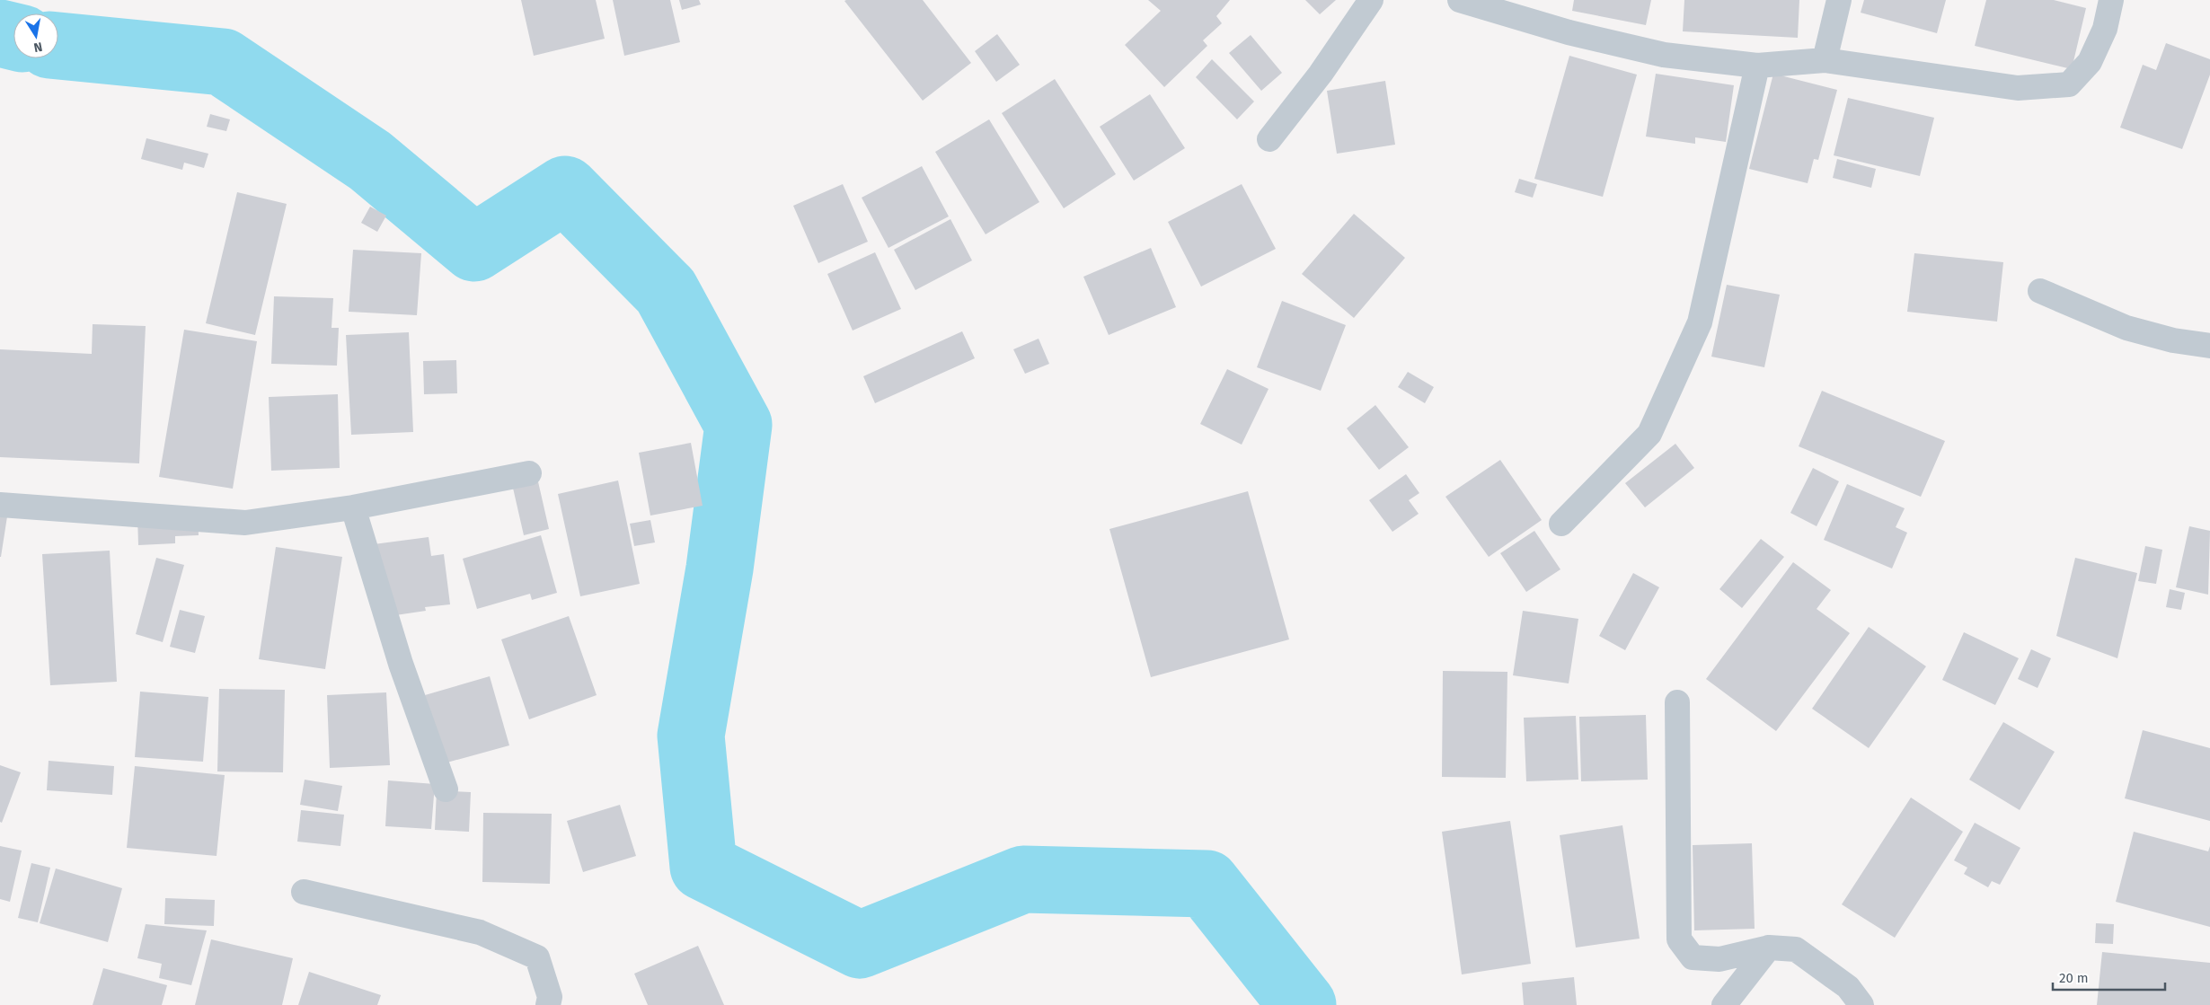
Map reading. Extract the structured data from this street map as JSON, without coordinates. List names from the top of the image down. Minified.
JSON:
{"scale_bar":"20 m","north":"bottom"}
